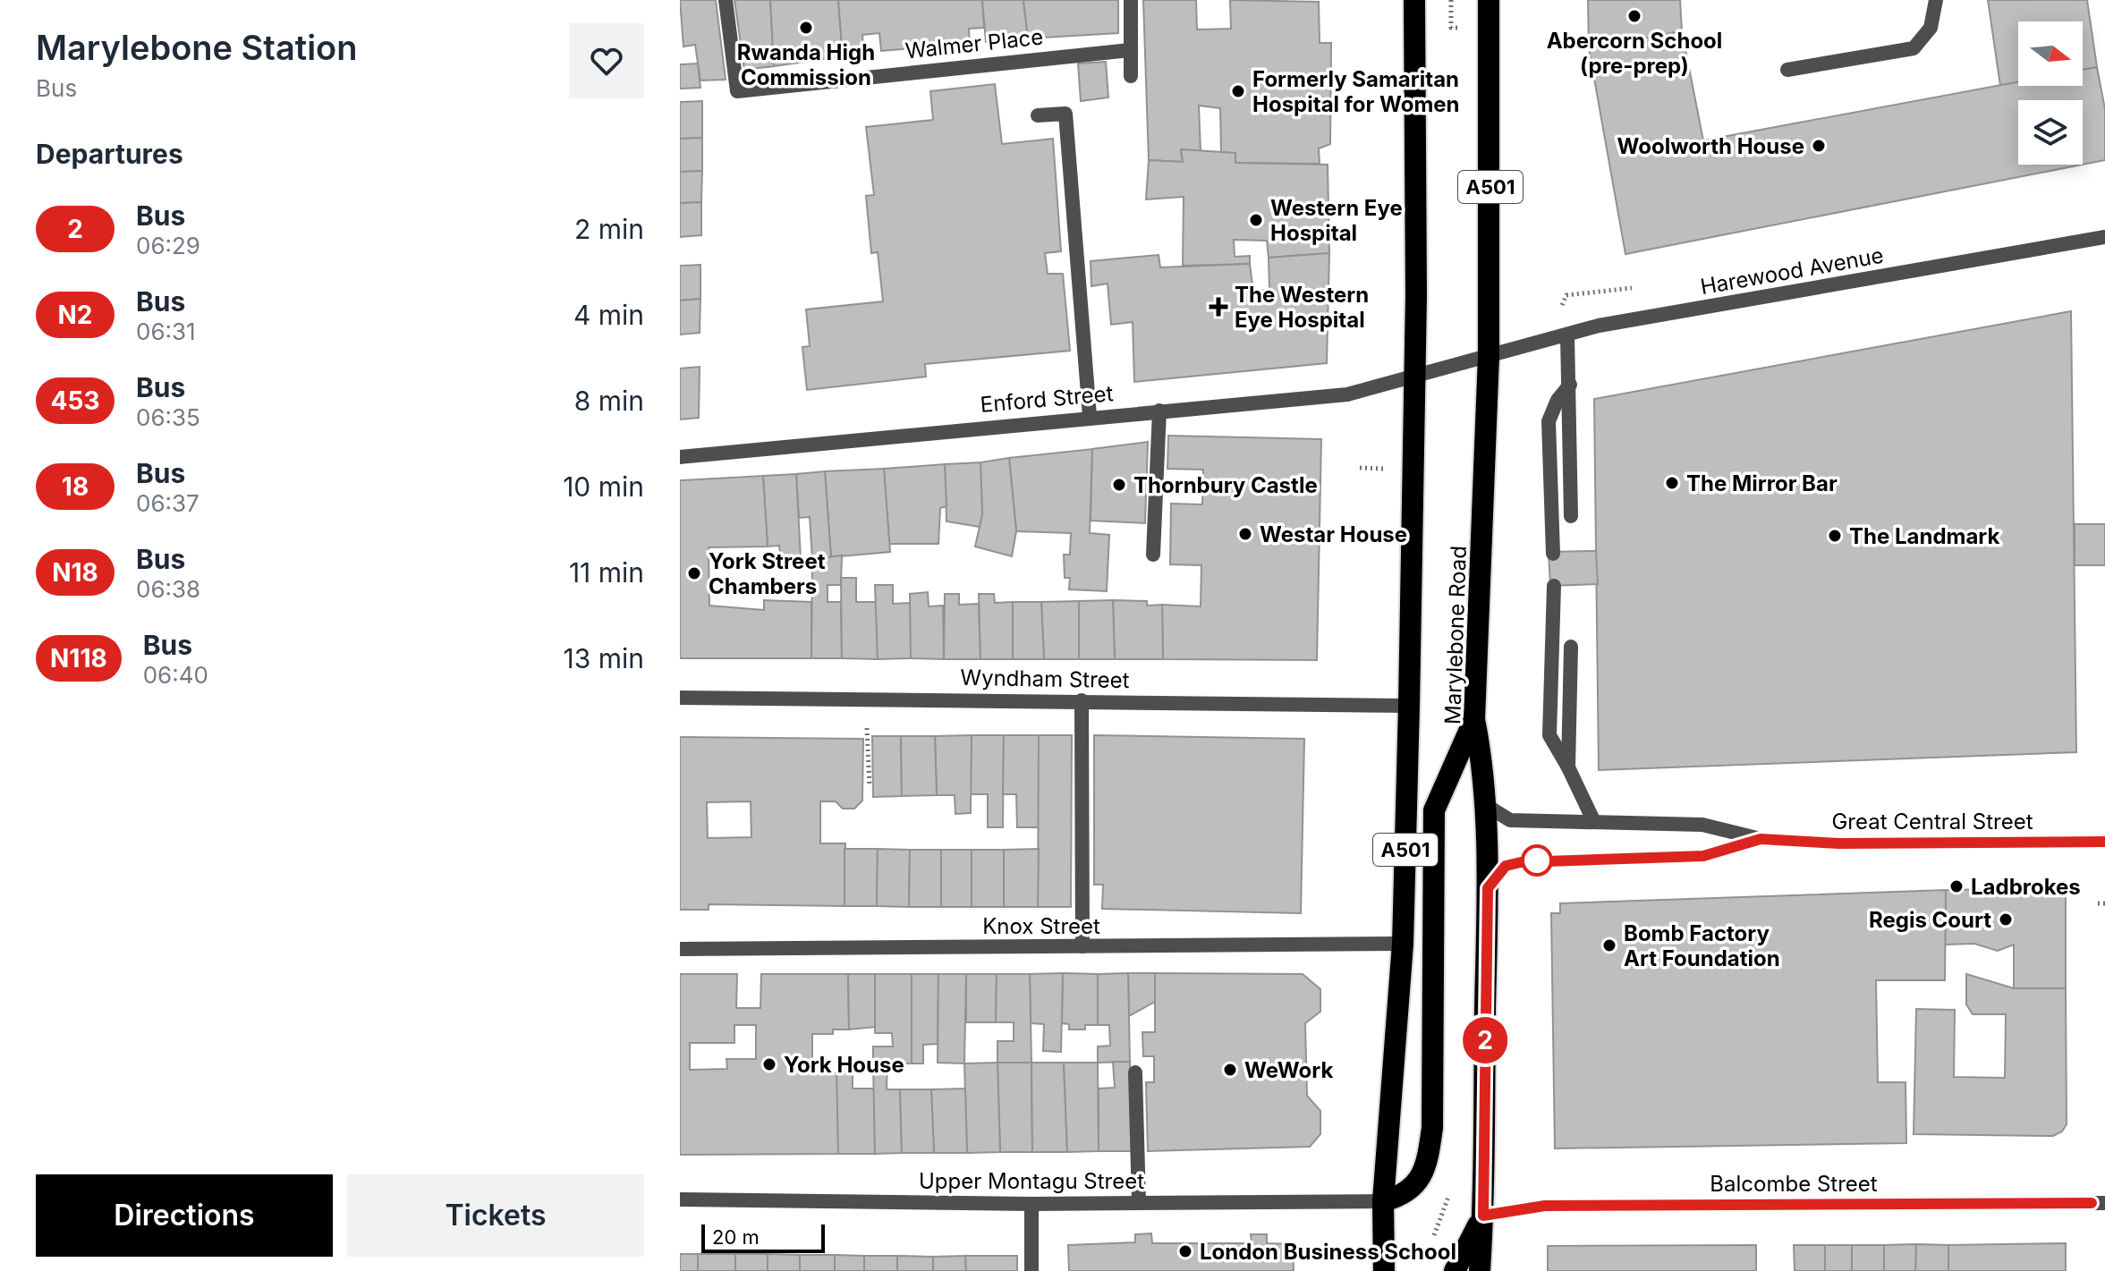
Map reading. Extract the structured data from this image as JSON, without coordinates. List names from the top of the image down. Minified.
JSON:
{"streets":{"highway":["A501","Marylebone Road"],"street":["Walmer Place","Harewood Avenue","Enford Street","Wyndham Street","Great Central Street","Knox Street","Upper Montagu Street","Balcombe Street"]},"crossings":[["Harewood Avenue","Enford Street"],["Harewood Avenue","Marylebone Road"],["Enford Street","Marylebone Road"],["Marylebone Road","Wyndham Street"],["Marylebone Road","Great Central Street"],["Marylebone Road","Knox Street"],["Marylebone Road","Upper Montagu Street"],["Marylebone Road","Balcombe Street"]],"places":{"other":["Abercorn School (pre-prep)","Rwanda High Commission","Formerly Samaritan Hospital for Women","Woolworth House","Western Eye Hospital","The Mirror Bar","Thornbury Castle","Westar House","The Landmark","York Street Chambers","Ladbrokes","Regis Court","Bomb Factory Art Foundation","York House","WeWork","London Business School"],"health":["The Western Eye Hospital"]},"lines":["bus line 2"],"scale_bar":"20 m","north":"right","page":{"heading":[["Marylebone Station","Bus"],"Departures"],"on_map":"2","list":[{"mark":"2","name":"Bus","note":"06:29","value":"2 min"},{"mark":"N2","name":"Bus","note":"06:31","value":"4 min"},{"mark":"453","name":"Bus","note":"06:35","value":"8 min"},{"mark":"18","name":"Bus","note":"06:37","value":"10 min"},{"mark":"N18","name":"Bus","note":"06:38","value":"11 min"},{"mark":"N118","name":"Bus","note":"06:40","value":"13 min"}],"buttons":["Directions","Tickets"],"scale":"20 m"}}
